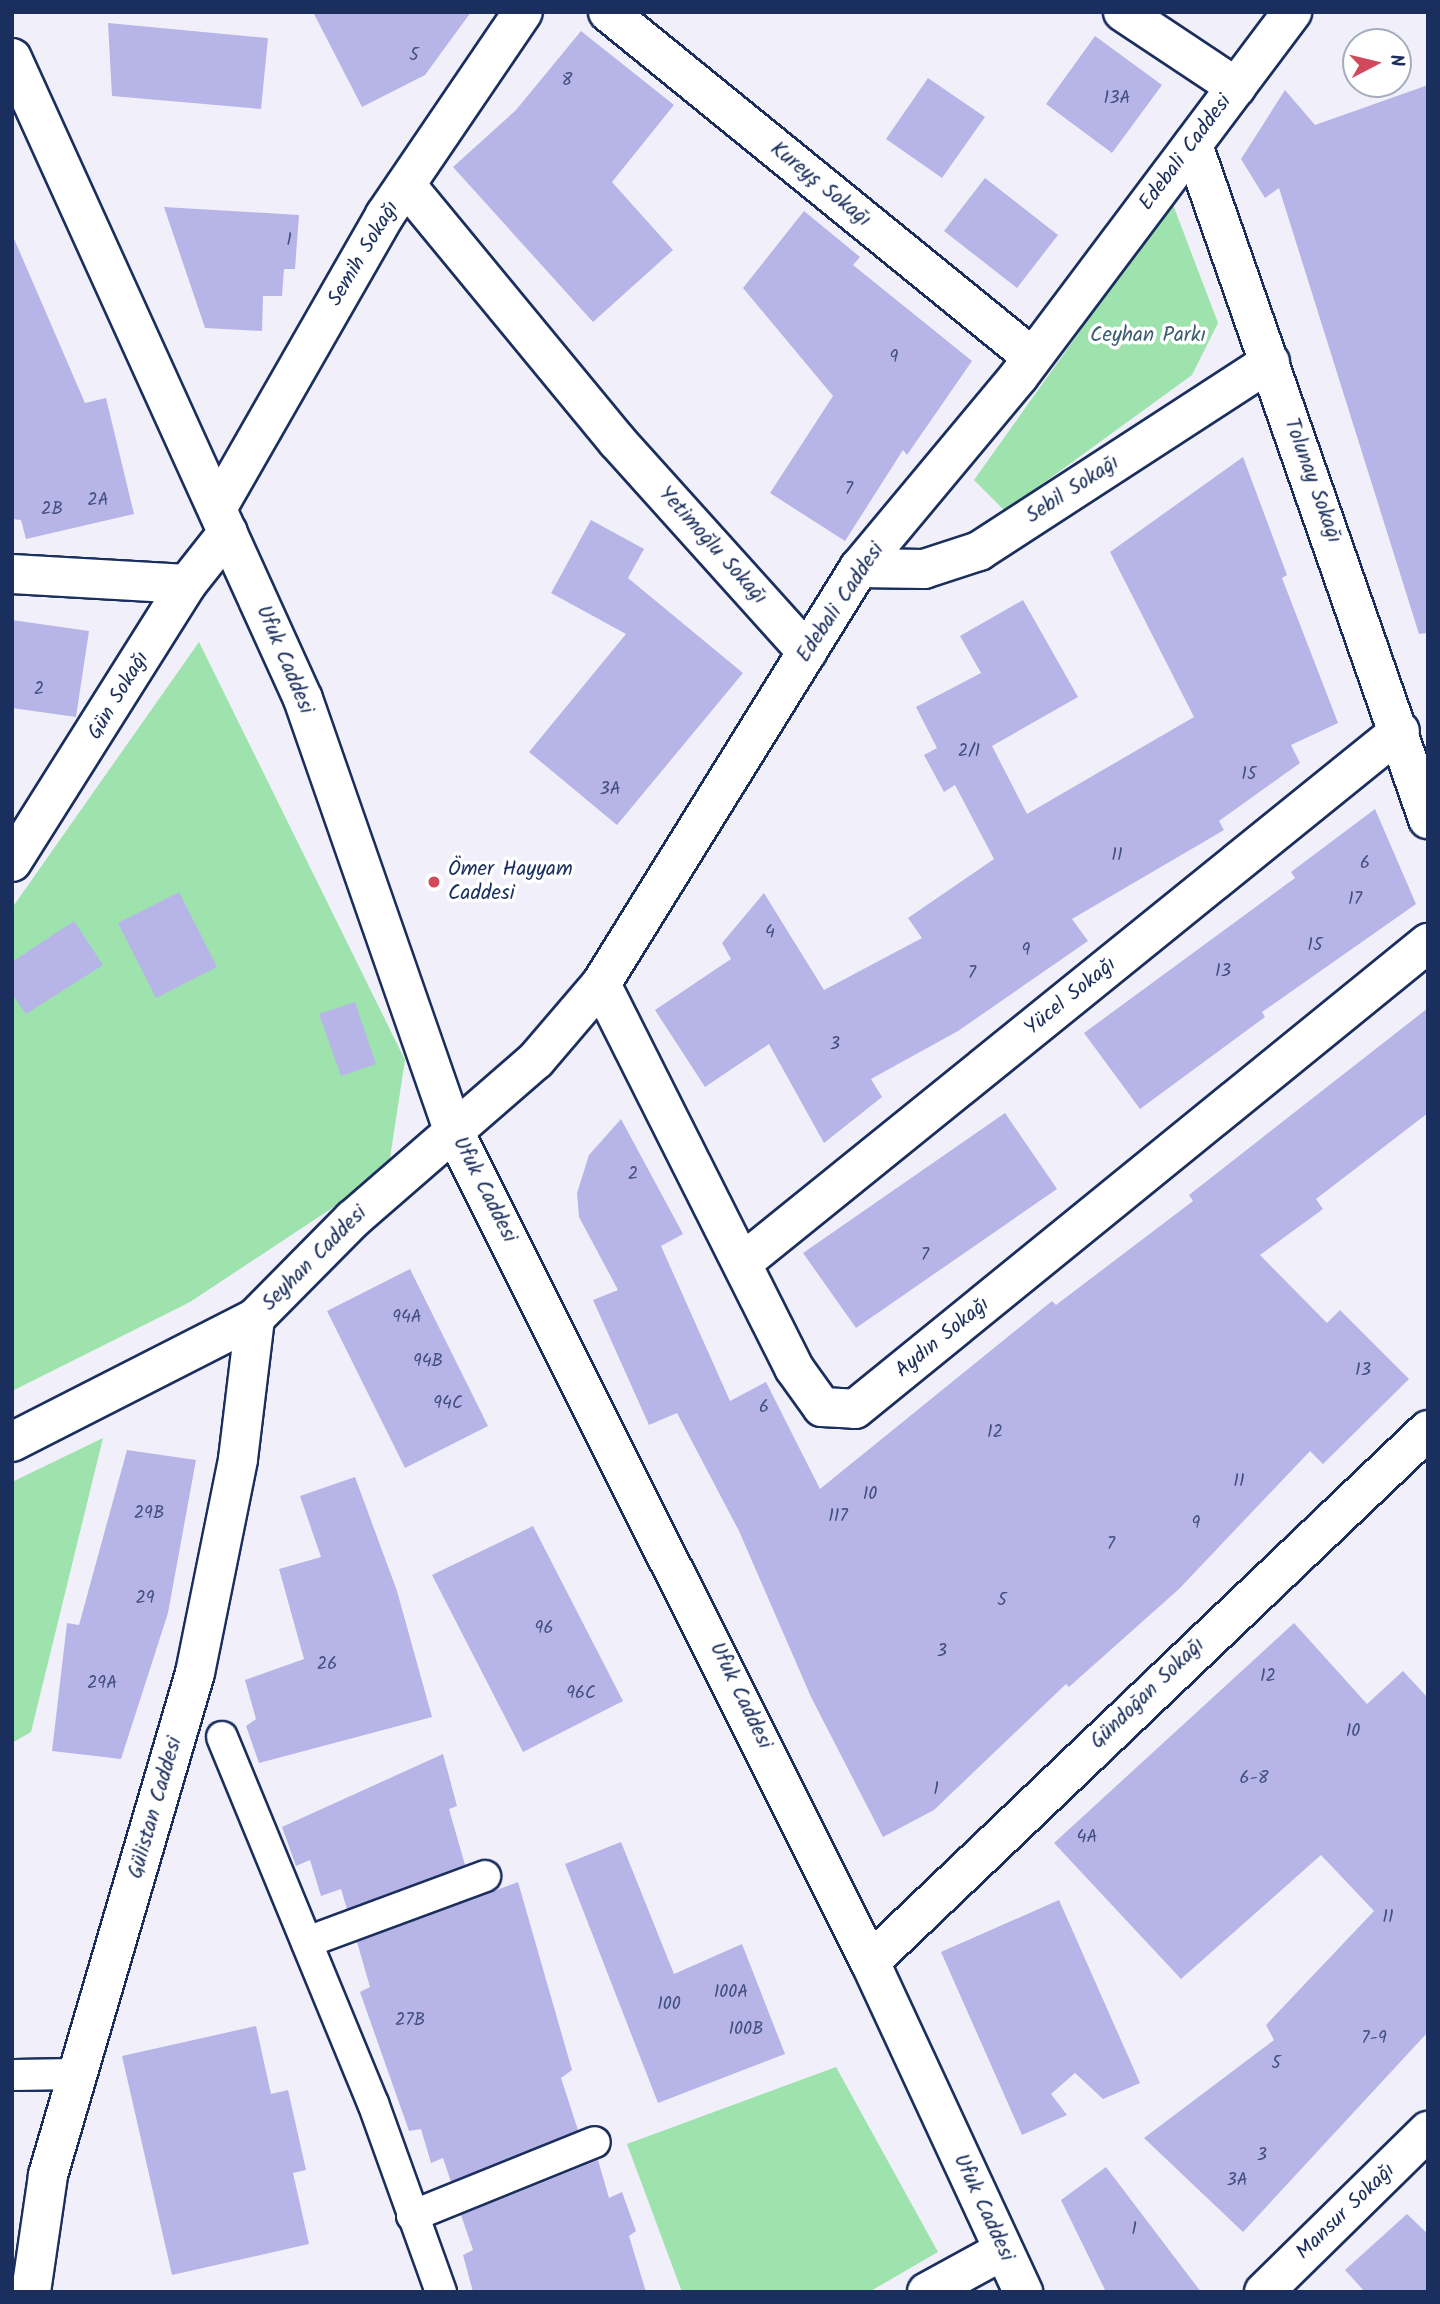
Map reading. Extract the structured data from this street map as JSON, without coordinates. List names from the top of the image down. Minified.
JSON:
{"streets":{"street":["Edebali Caddesi","Kureyş Sokağı","Semih Sokağı","Tolunay Sokağı","Sebil Sokağı","Yetimoğlu Sokağı","Ufuk Caddesi","Gün Sokağı","Yücel Sokağı","Seyhan Caddesi","Aydın Sokağı","Gündoğan Sokağı","Gülistan Caddesi","Mansur Sokağı"]},"crossings":[["Edebali Caddesi","Kureyş Sokağı"],["Edebali Caddesi","Tolunay Sokağı"],["Edebali Caddesi","Sebil Sokağı"],["Edebali Caddesi","Yetimoğlu Sokağı"],["Edebali Caddesi","Ufuk Caddesi"],["Edebali Caddesi","Seyhan Caddesi"],["Edebali Caddesi","Aydın Sokağı"],["Semih Sokağı","Yetimoğlu Sokağı"],["Semih Sokağı","Ufuk Caddesi"],["Semih Sokağı","Gün Sokağı"],["Tolunay Sokağı","Sebil Sokağı"],["Tolunay Sokağı","Yücel Sokağı"],["Ufuk Caddesi","Gün Sokağı"],["Ufuk Caddesi","Seyhan Caddesi"],["Ufuk Caddesi","Gündoğan Sokağı"],["Yücel Sokağı","Aydın Sokağı"],["Seyhan Caddesi","Gülistan Caddesi"]],"parks":["Ceyhan Parkı"],"places":["Ömer Hayyam Caddesi"],"house_numbers":["5","8","13A","1","9","7","2A","2B","2","2/1","15","3A","11","6","17","4","15","9","13","7","3","2","7","94A","94B","13","94C","6","12","11","10","29B","117","9","7","29","5","96","3","26","12","29A","96C","10","6-8","1","4A","11","100A","100","27B","100B","7-9","5","3","3A","1"],"north":"right"}
